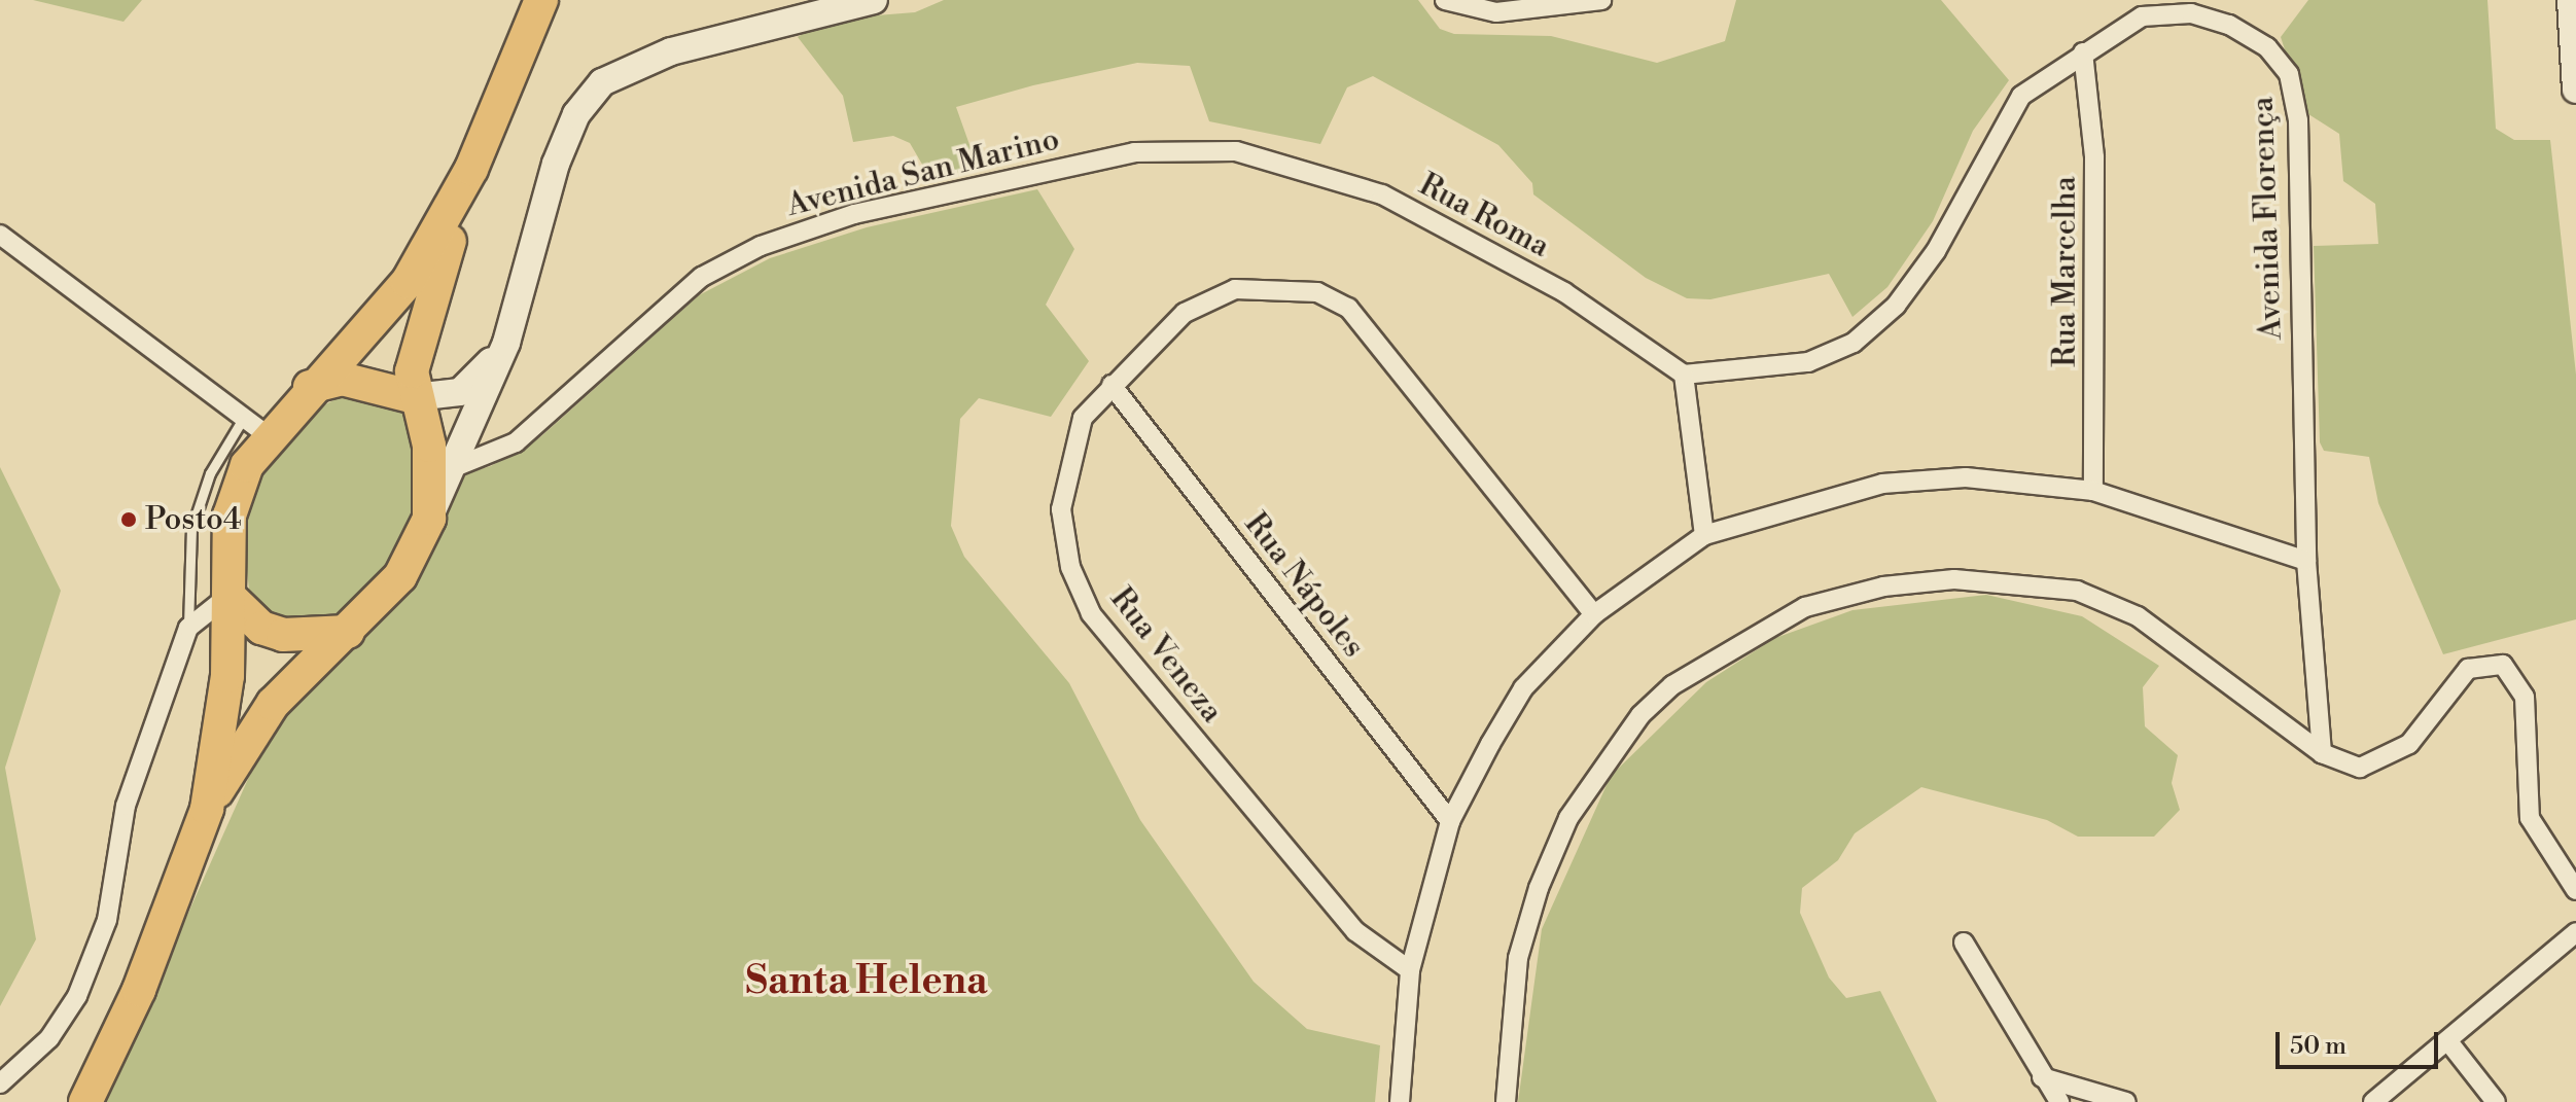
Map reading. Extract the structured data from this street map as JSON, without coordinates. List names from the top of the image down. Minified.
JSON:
{"streets":{"street":["Avenida San Marino","Rua Roma","Avenida Florença","Rua Marcelha","Rua Nápoles","Rua Veneza"]},"crossings":[["Avenida San Marino","Rua Roma"],["Rua Roma","Avenida Florença"],["Avenida Florença","Rua Marcelha"],["Rua Nápoles","Rua Veneza"]],"districts":["Santa Helena"],"places":["Posto4"],"scale_bar":"50 m"}
